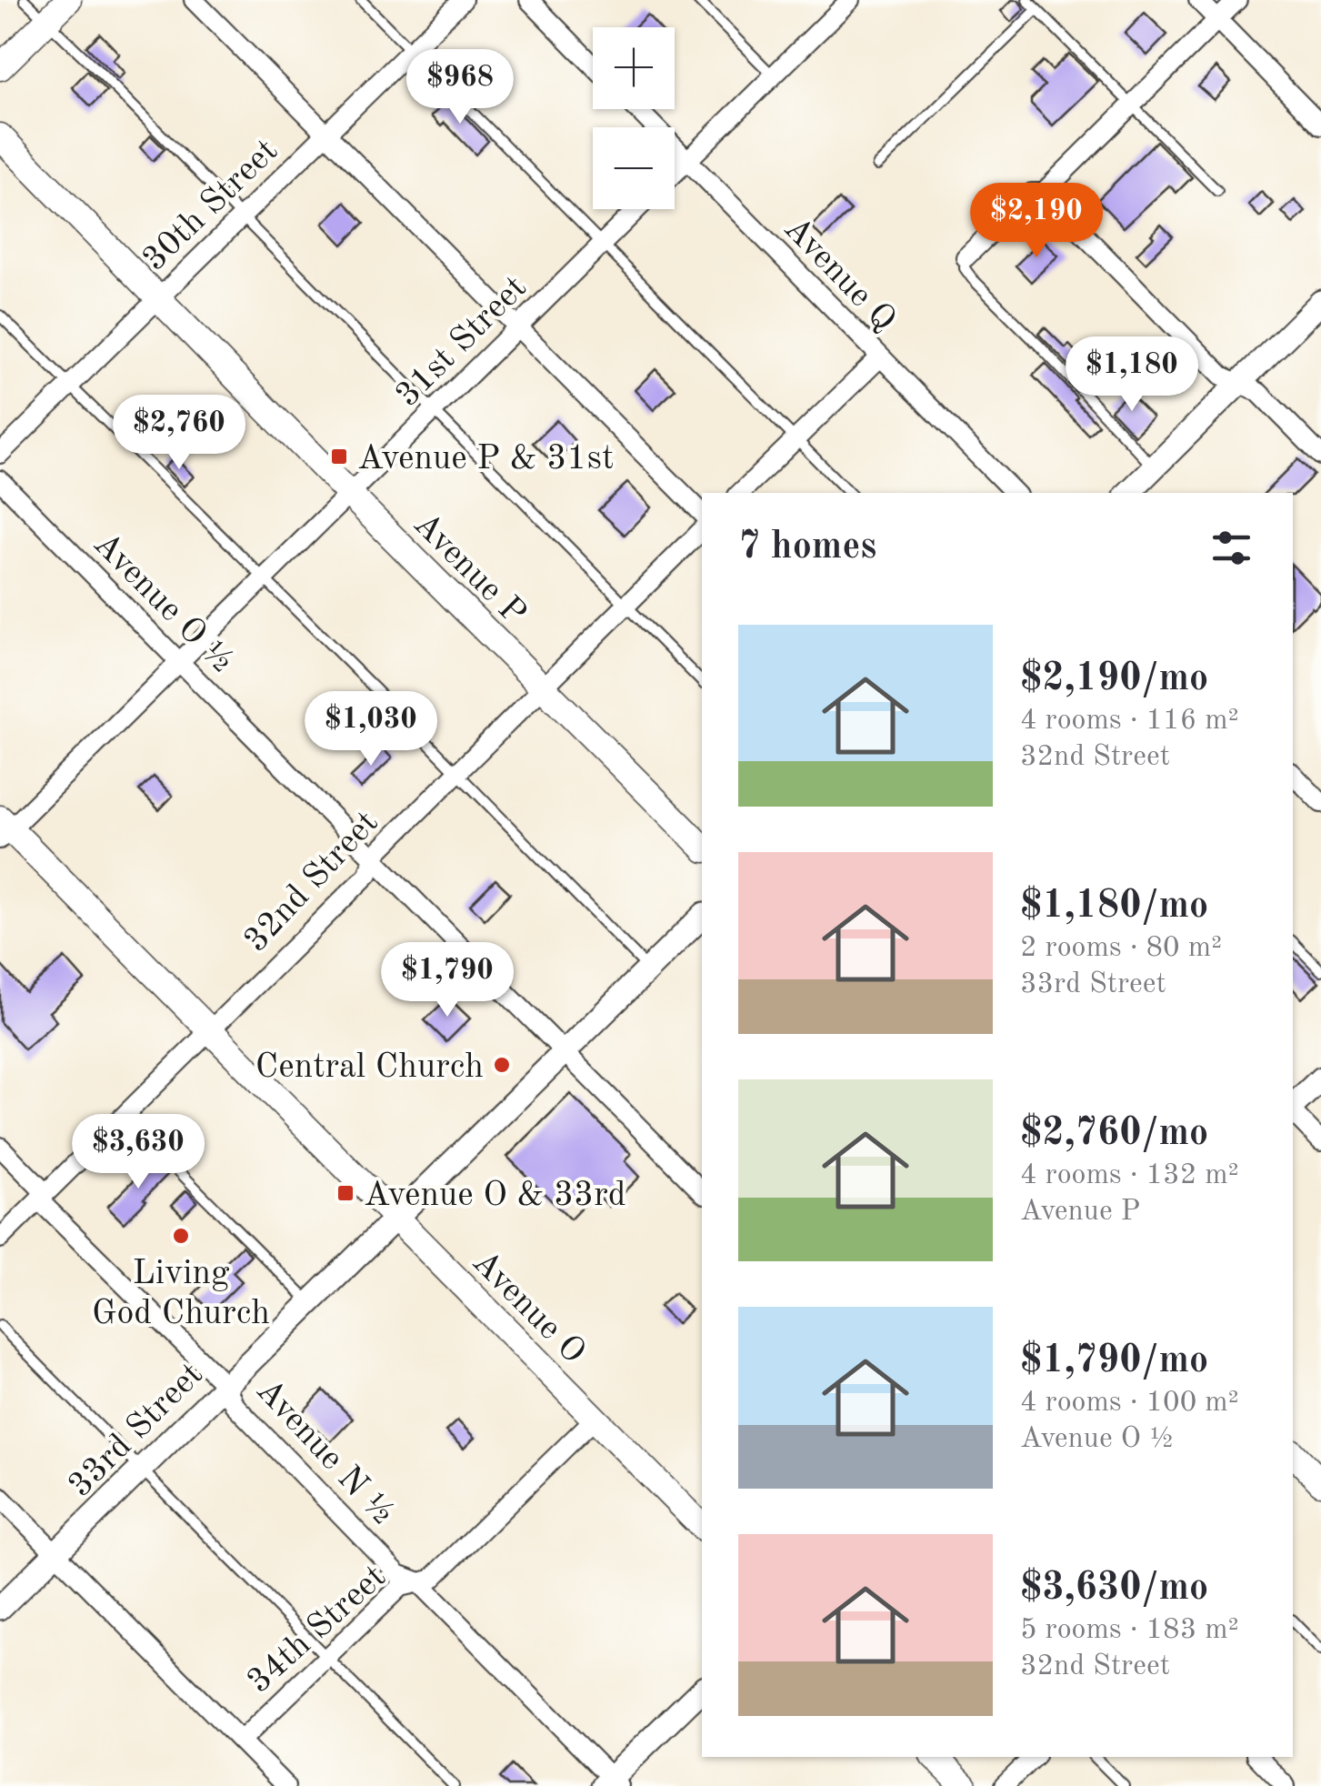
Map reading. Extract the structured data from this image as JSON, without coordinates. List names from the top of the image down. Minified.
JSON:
{"streets":{"main road":["Avenue P","Avenue O"],"street":["30th Street","Avenue Q","31st Street","Avenue O ½","32nd Street","33rd Street","Avenue N ½","34th Street"]},"crossings":[["30th Street","Avenue P"],["31st Street","Avenue P"],["31st Street","Avenue O ½"],["31st Street","Avenue O"],["Avenue P","32nd Street"],["Avenue O ½","32nd Street"],["Avenue O ½","33rd Street"],["32nd Street","Avenue O"],["32nd Street","Avenue N ½"],["Avenue O","33rd Street"],["Avenue O","34th Street"],["33rd Street","Avenue N ½"],["Avenue N ½","34th Street"]],"places":{"transit":["Avenue P & 31st","Avenue O & 33rd"],"other":["Central Church","Living God Church"]},"page":{"map_buttons":["+","−"],"price":["$968","$2,190","$1,180","$2,760","$1,030","$1,790","$3,630"],"heading":"7 homes","list":[{"name":"$2,190/mo","note":"4 rooms · 116 m² · 32nd Street"},{"name":"$1,180/mo","note":"2 rooms · 80 m² · 33rd Street"},{"name":"$2,760/mo","note":"4 rooms · 132 m² · Avenue P"},{"name":"$1,790/mo","note":"4 rooms · 100 m² · Avenue O ½"},{"name":"$3,630/mo","note":"5 rooms · 183 m² · 32nd Street"}]}}
